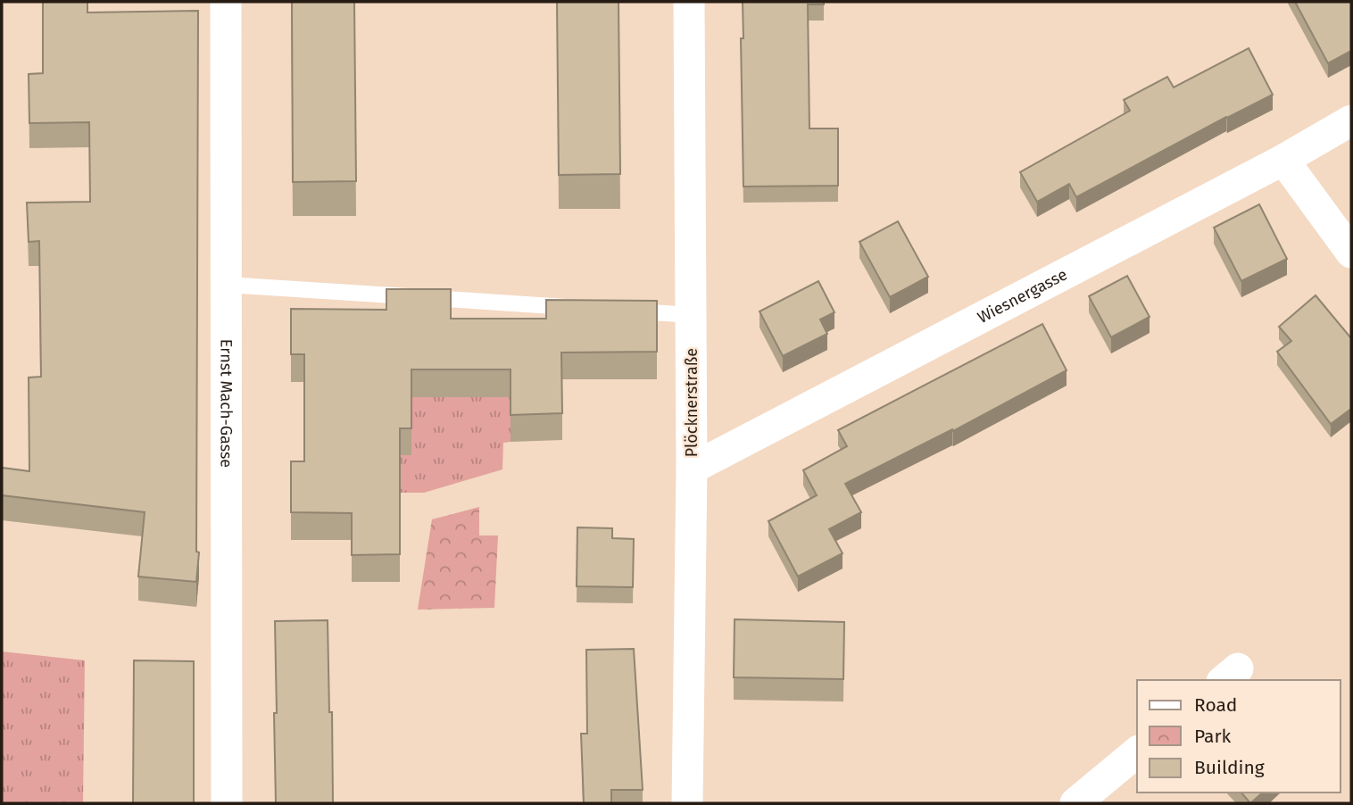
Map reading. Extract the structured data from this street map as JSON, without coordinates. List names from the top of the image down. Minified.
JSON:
{"streets":{"street":["Wiesnergasse","Ernst Mach-Gasse","Plöcknerstraße"]},"crossings":[["Wiesnergasse","Plöcknerstraße"]],"legend":["Road","Park","Building"]}
